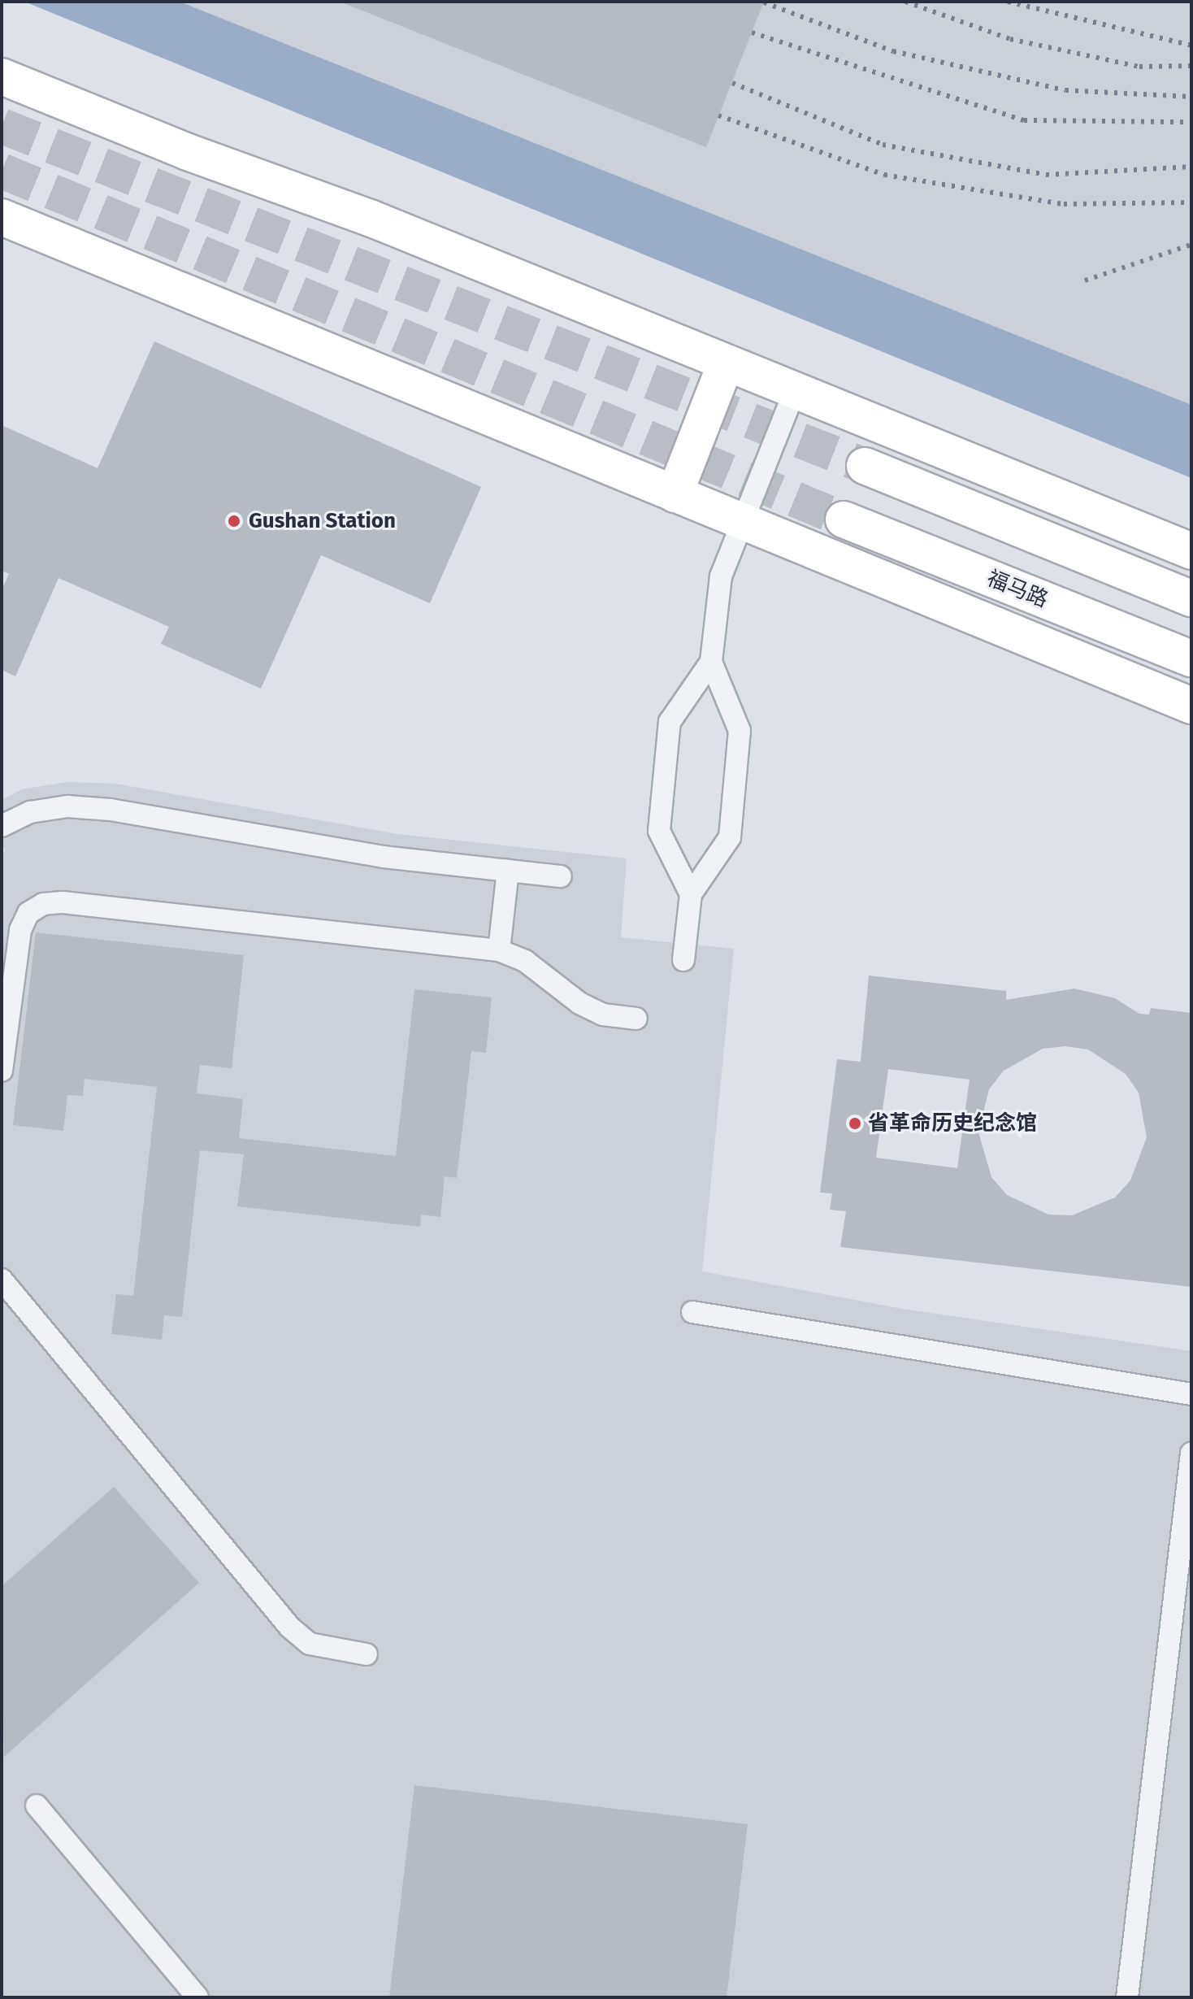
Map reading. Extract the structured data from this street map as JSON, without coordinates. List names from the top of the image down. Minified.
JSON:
{"streets":{"main road":["福马路"]},"places":["Gushan Station","省革命历史纪念馆"]}
